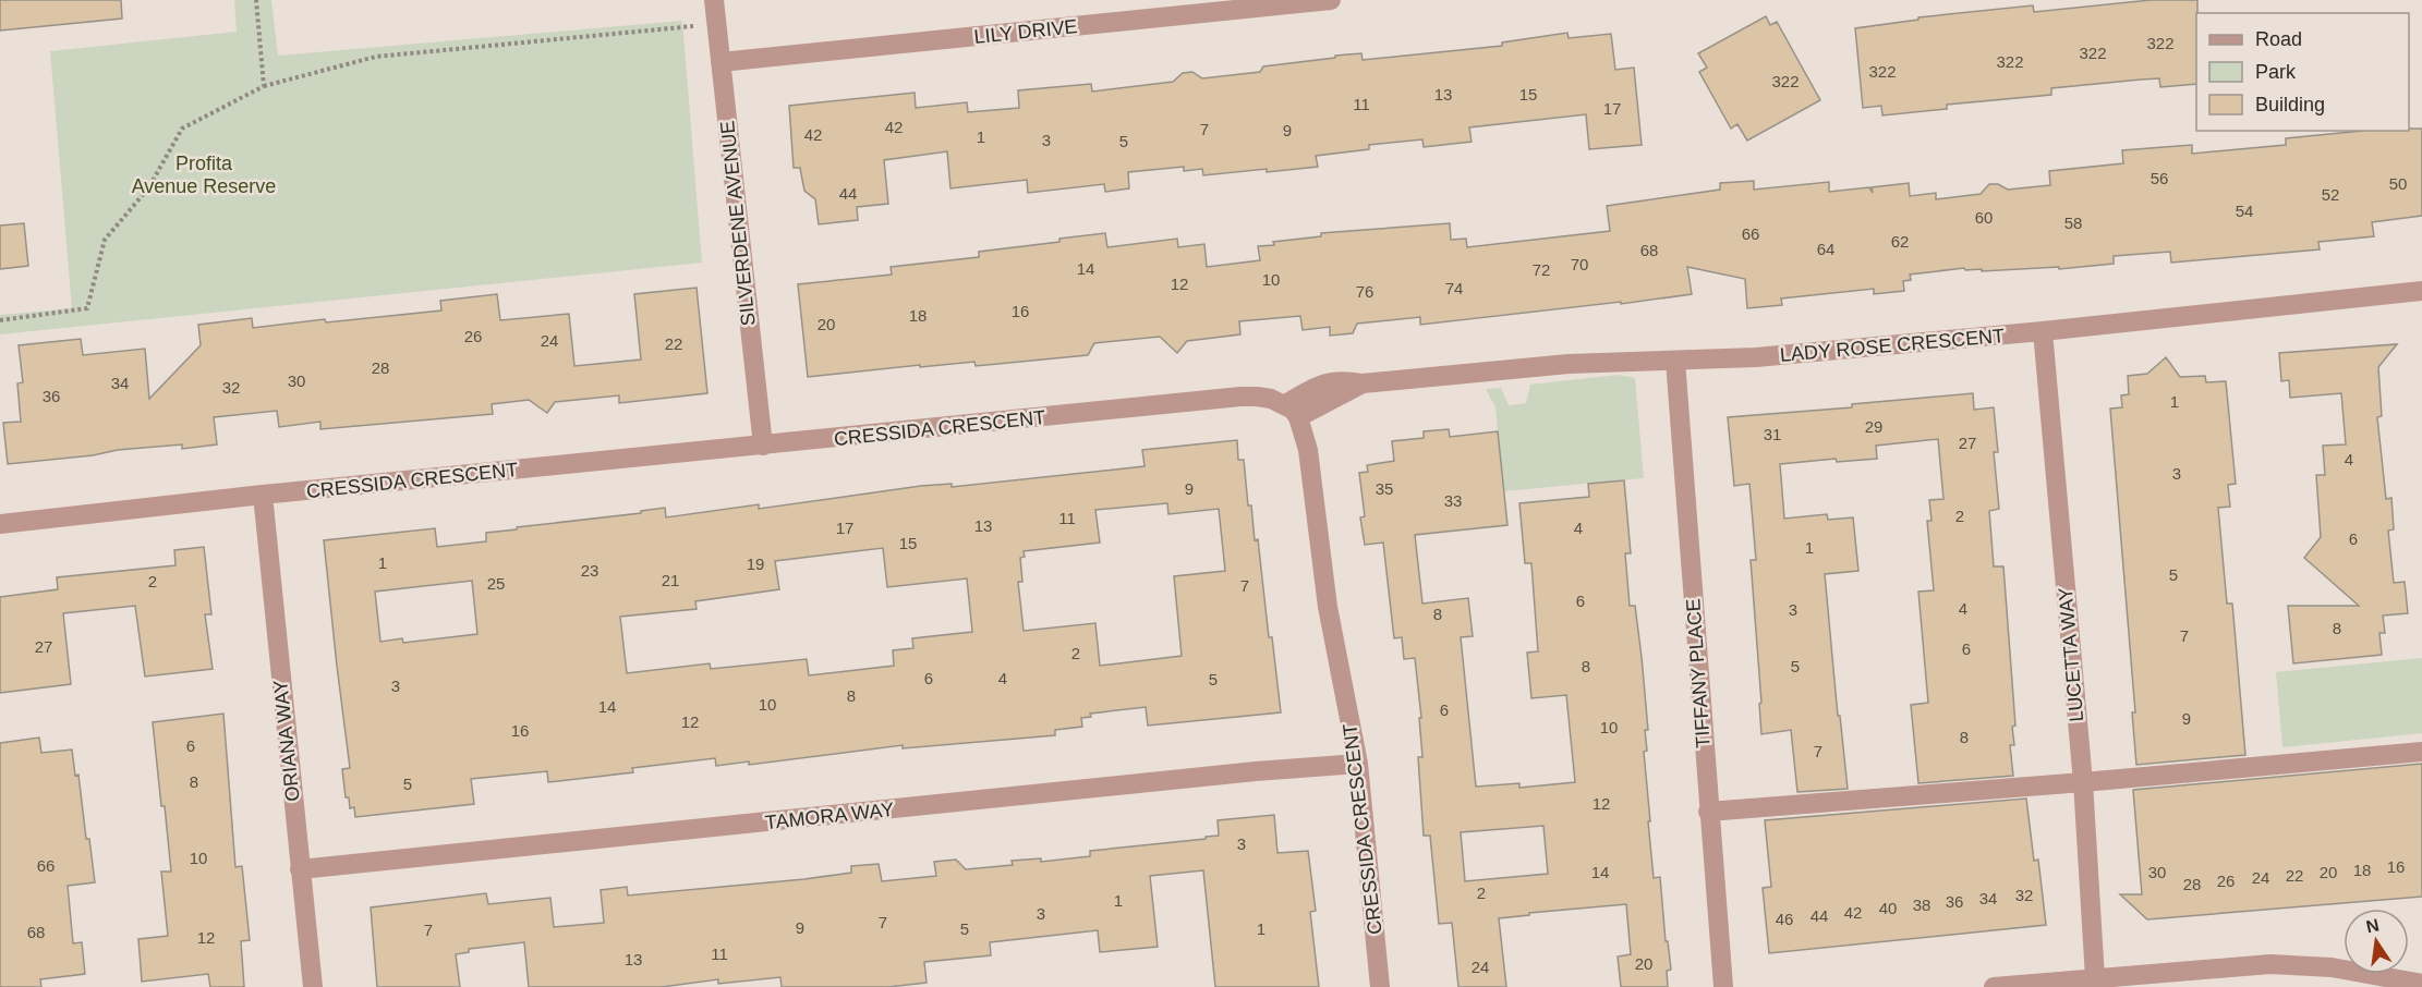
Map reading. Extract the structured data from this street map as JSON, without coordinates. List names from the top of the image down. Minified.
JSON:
{"streets":{"street":["LILY DRIVE","SILVERDENE AVENUE","LADY ROSE CRESCENT","CRESSIDA CRESCENT","LUCETTA WAY","TIFFANY PLACE","ORIANA WAY","TAMORA WAY"]},"crossings":[["LILY DRIVE","SILVERDENE AVENUE"],["SILVERDENE AVENUE","CRESSIDA CRESCENT"],["LADY ROSE CRESCENT","CRESSIDA CRESCENT"],["LADY ROSE CRESCENT","LUCETTA WAY"],["LADY ROSE CRESCENT","TIFFANY PLACE"],["CRESSIDA CRESCENT","ORIANA WAY"],["CRESSIDA CRESCENT","TAMORA WAY"],["ORIANA WAY","TAMORA WAY"]],"parks":["Profita Avenue Reserve"],"house_numbers":["322","322","322","322","322","13","15","11","17","42","7","9","42","1","3","5","56","50","44","52","54","60","58","66","62","64","68","70","14","72","10","12","74","76","16","18","20","26","24","22","28","30","34","32","36","1","29","31","27","4","3","9","35","33","2","11","13","17","4","6","15","1","1","19","23","5","21","2","25","7","6","4","3","8","8","7","27","6","2","8","5","6","4","5","3","8","10","14","6","9","12","10","16","8","6","7","8","5","12","3","10","66","16","18","14","30","20","22","24","26","28","2","32","34","1","36","38","40","42","3","44","46","7","9","5","1","7","68","12","11","13","20","24"],"legend":["Road","Park","Building"],"north":"top"}
